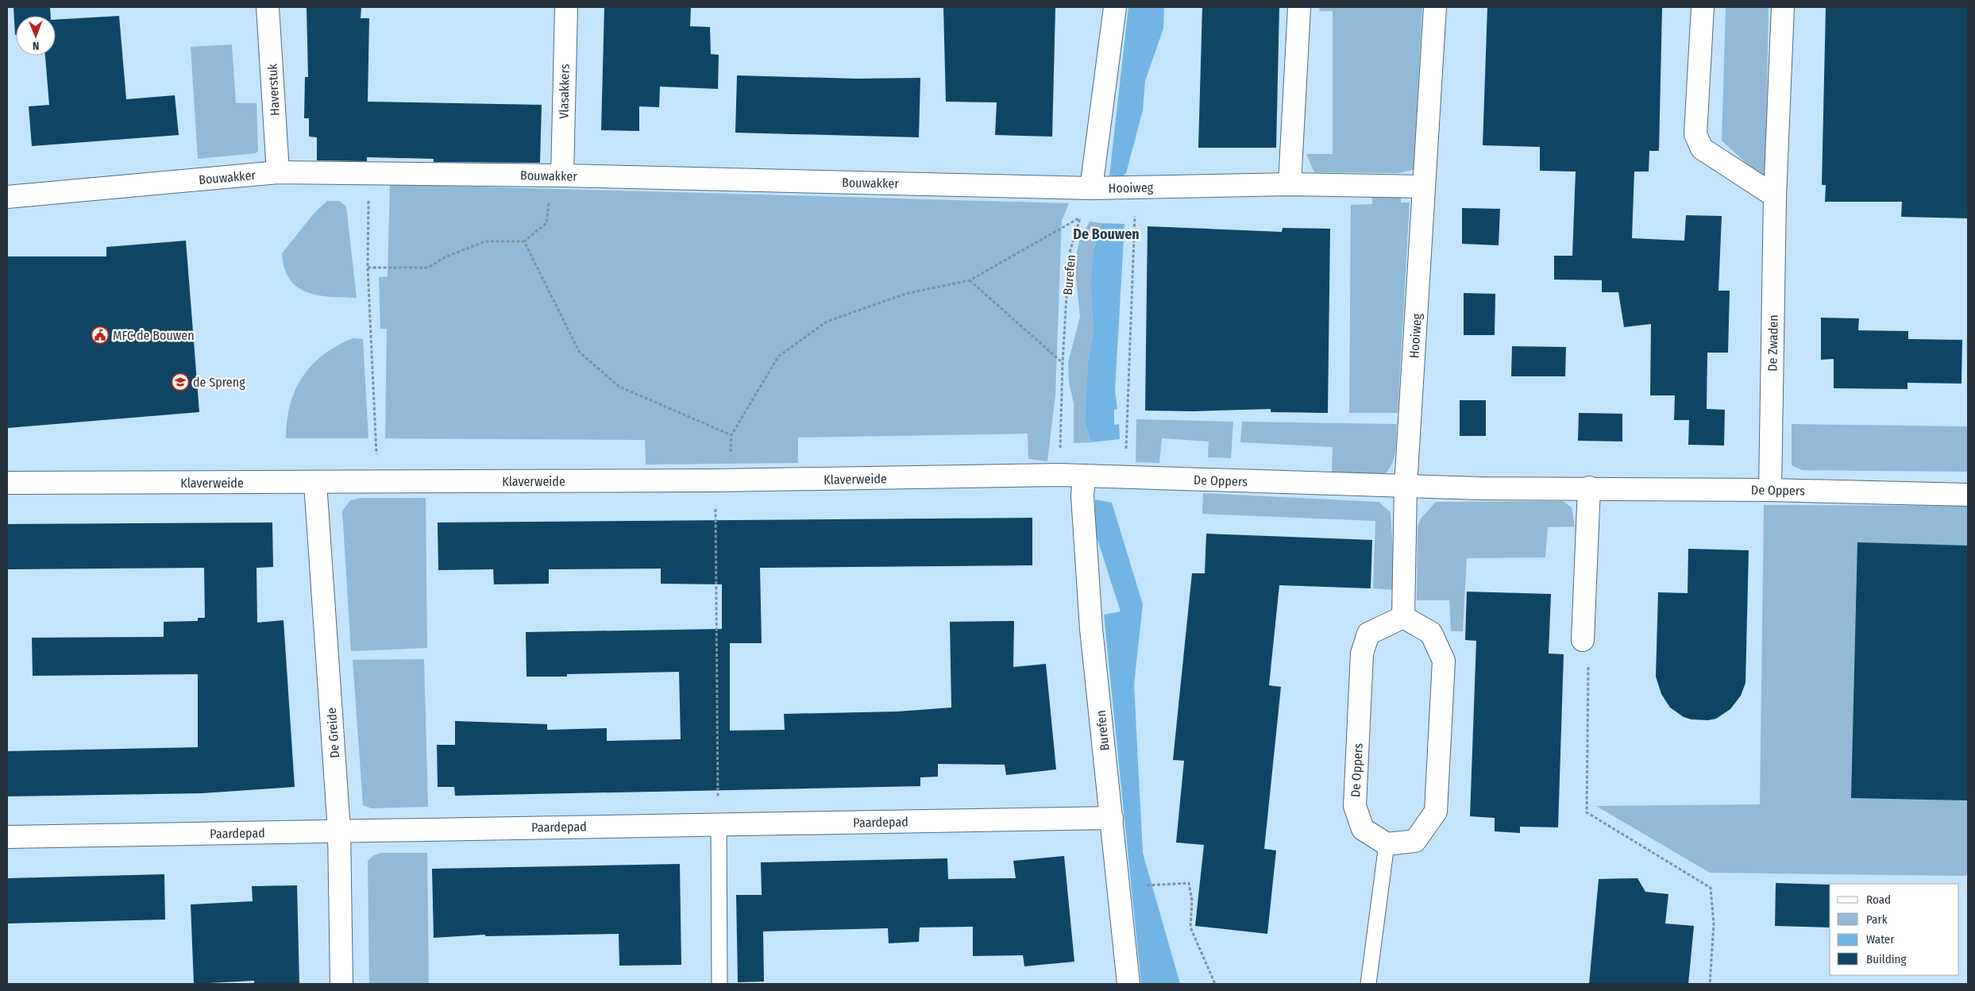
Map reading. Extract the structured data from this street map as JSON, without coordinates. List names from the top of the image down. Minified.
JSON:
{"streets":{"street":["Haverstuk","Vlasakkers","Bouwakker","Hooiweg","Burefen","De Zwaden","Klaverweide","De Oppers","De Greide","Paardepad"]},"crossings":[["Haverstuk","Bouwakker"],["Vlasakkers","Bouwakker"],["Bouwakker","Hooiweg"],["Bouwakker","Burefen"],["Hooiweg","Burefen"],["Hooiweg","De Oppers"],["Burefen","Klaverweide"],["Burefen","De Oppers"],["Burefen","Paardepad"],["De Zwaden","De Oppers"],["Klaverweide","De Oppers"],["Klaverweide","De Greide"],["De Greide","Paardepad"]],"districts":["De Bouwen"],"places":{"public building":["MFC de Bouwen"],"school or university":["de Spreng"]},"legend":["Road","Park","Water","Building"],"north":"bottom"}
